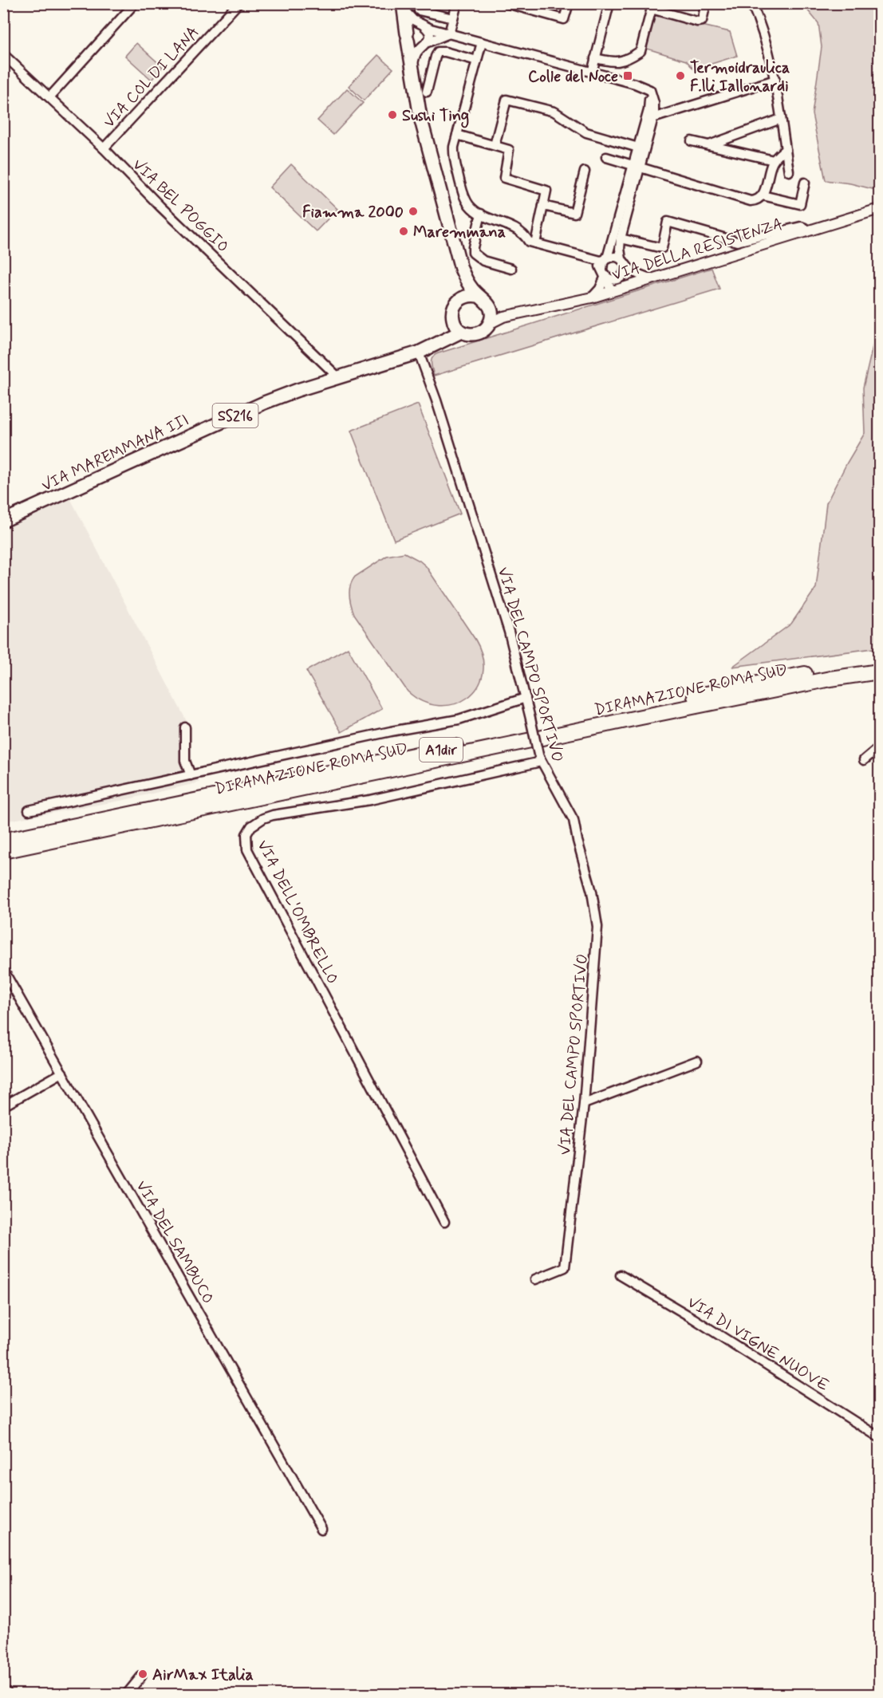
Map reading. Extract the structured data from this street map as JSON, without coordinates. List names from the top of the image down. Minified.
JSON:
{"streets":{"highway":["DIRAMAZIONE ROMA SUD","A1dir"],"main road":["SS216","VIA MAREMMANA III"],"street":["VIA COL DI LANA","VIA BEL POGGIO","VIA DELLA RESISTENZA","VIA DEL CAMPO SPORTIVO","VIA DELL'OMBRELLO","VIA DEL SAMBUCO","VIA DI VIGNE NUOVE"]},"crossings":[["VIA COL DI LANA","VIA BEL POGGIO"],["VIA BEL POGGIO","VIA MAREMMANA III"],["VIA DELLA RESISTENZA","VIA MAREMMANA III"],["VIA MAREMMANA III","VIA DEL CAMPO SPORTIVO"],["VIA DEL CAMPO SPORTIVO","VIA DELL'OMBRELLO"]],"places":{"transit":["Colle del Noce"],"other":["Termoidraulica F.lli Iallonardi","Sushi Ting","Fiamma 2000","Maremmana","AirMax Italia"]}}
